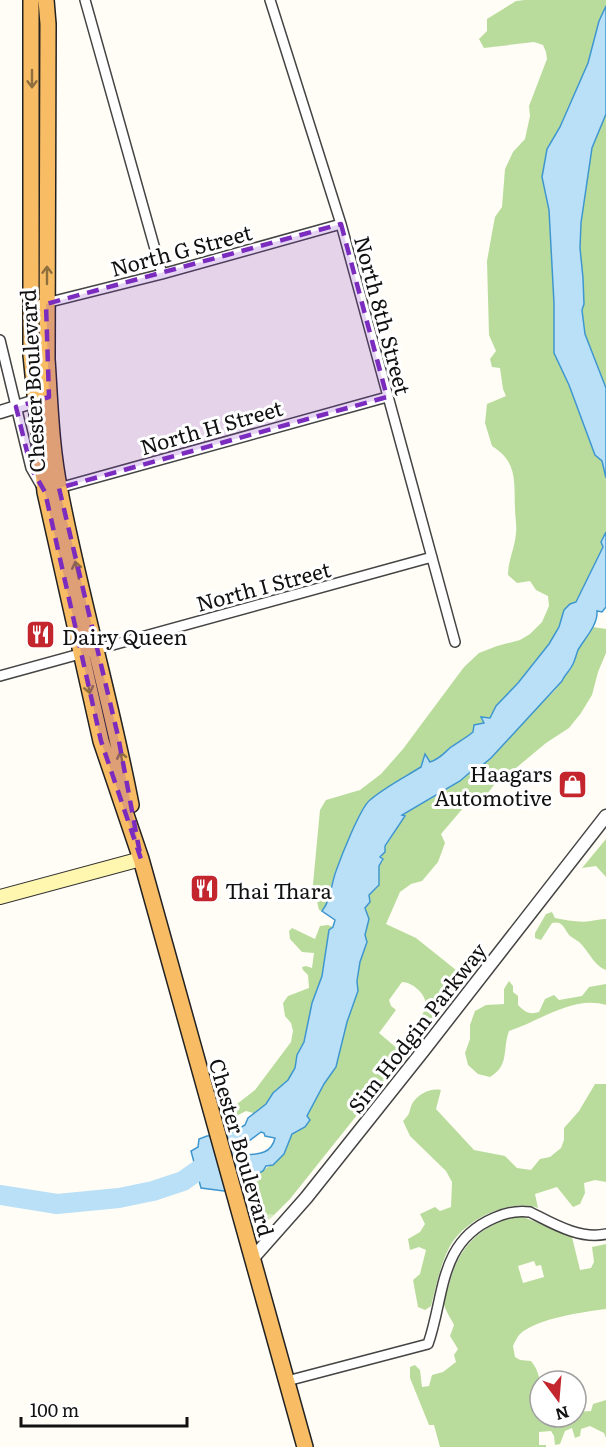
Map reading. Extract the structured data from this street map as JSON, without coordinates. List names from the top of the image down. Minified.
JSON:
{"streets":{"highway":["Chester Boulevard"],"street":["North G Street","North 8th Street","North H Street","North I Street","Sim Hodgin Parkway"]},"crossings":[["North G Street","North 8th Street"],["North G Street","Chester Boulevard"],["North 8th Street","North H Street"],["North 8th Street","North I Street"],["Chester Boulevard","North H Street"],["Chester Boulevard","North I Street"],["Chester Boulevard","Sim Hodgin Parkway"]],"places":{"restaurant":["Dairy Queen","Thai Thara"],"shop":["Haagars Automotive"]},"scale_bar":"100 m","north":"bottom"}
